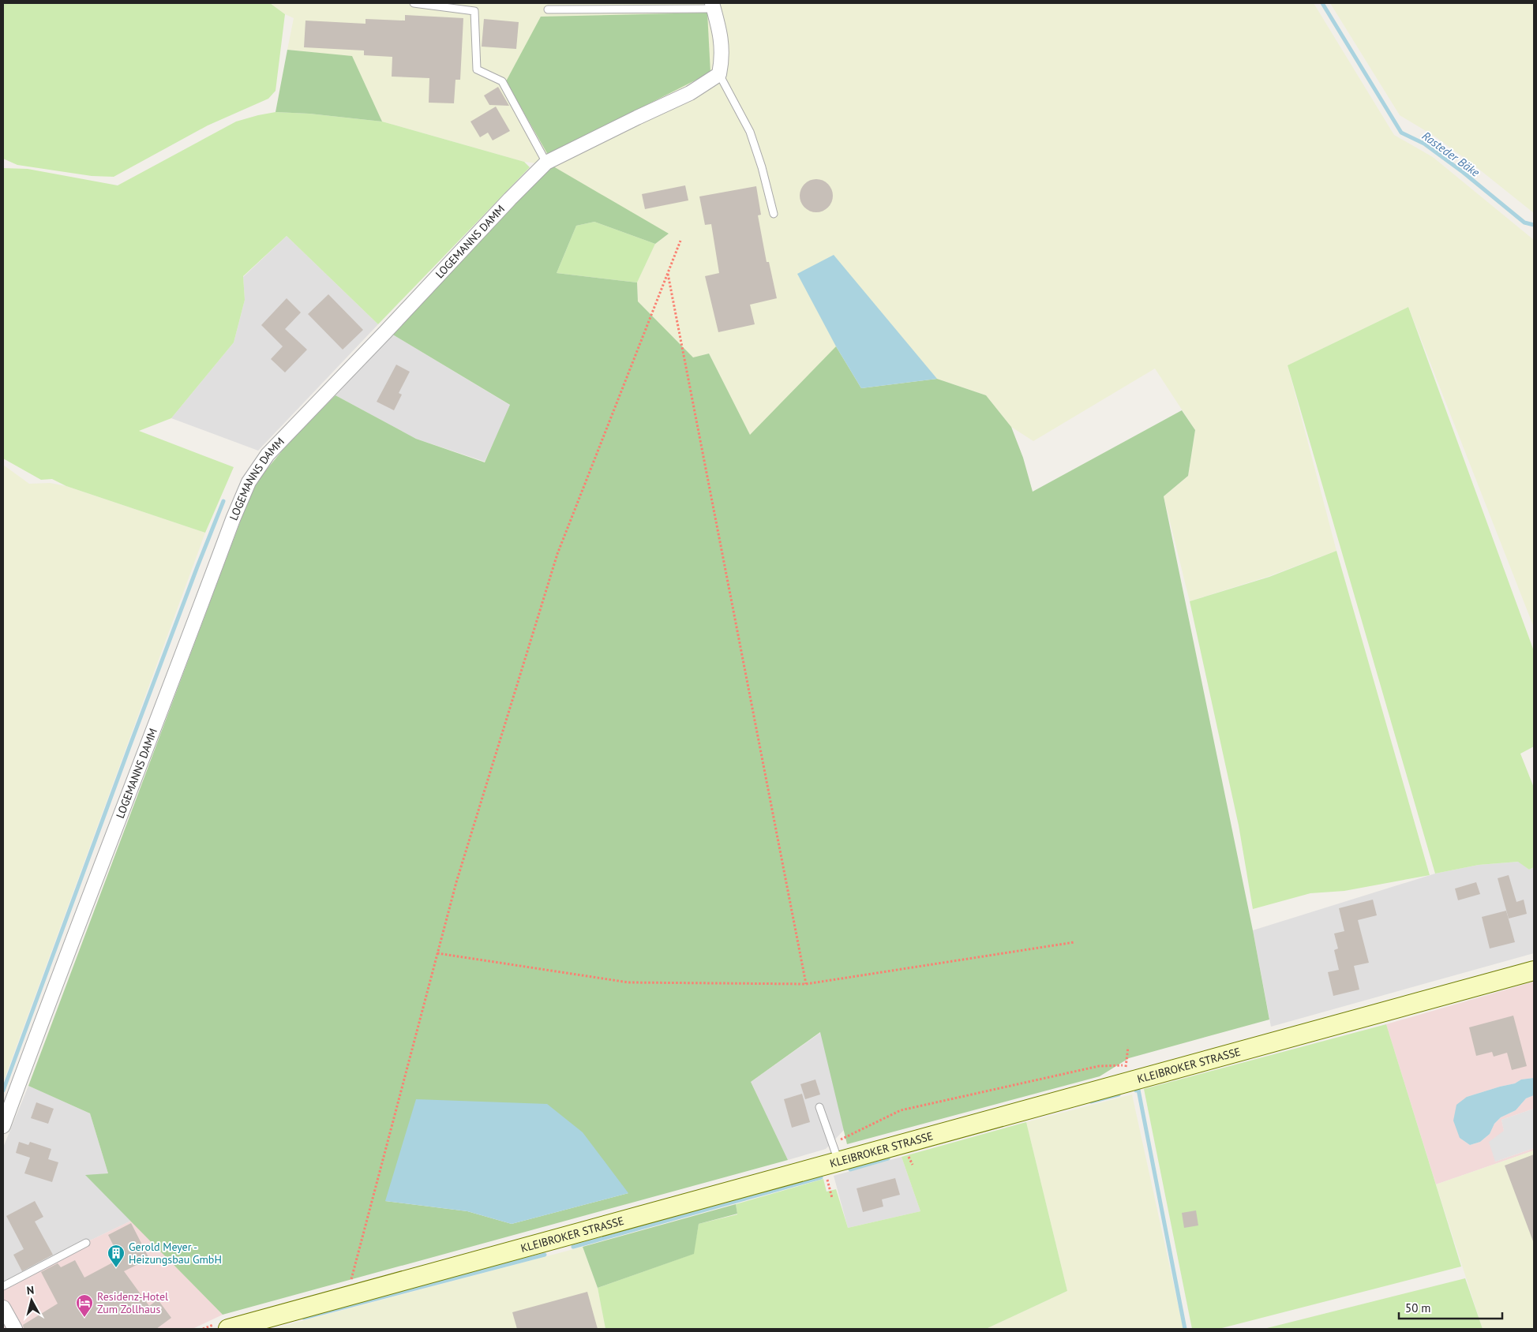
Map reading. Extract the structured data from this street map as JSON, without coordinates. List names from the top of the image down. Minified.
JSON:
{"streets":{"street":["LOGEMANNS DAMM","KLEIBROKER STRASSE"]},"water":["Rasteder Bäke"],"places":{"building":["Gerold Meyer - Heizungsbau GmbH"],"hotel":["Residenz-Hotel Zum Zollhaus"]},"scale_bar":"50 m","north":"top"}
